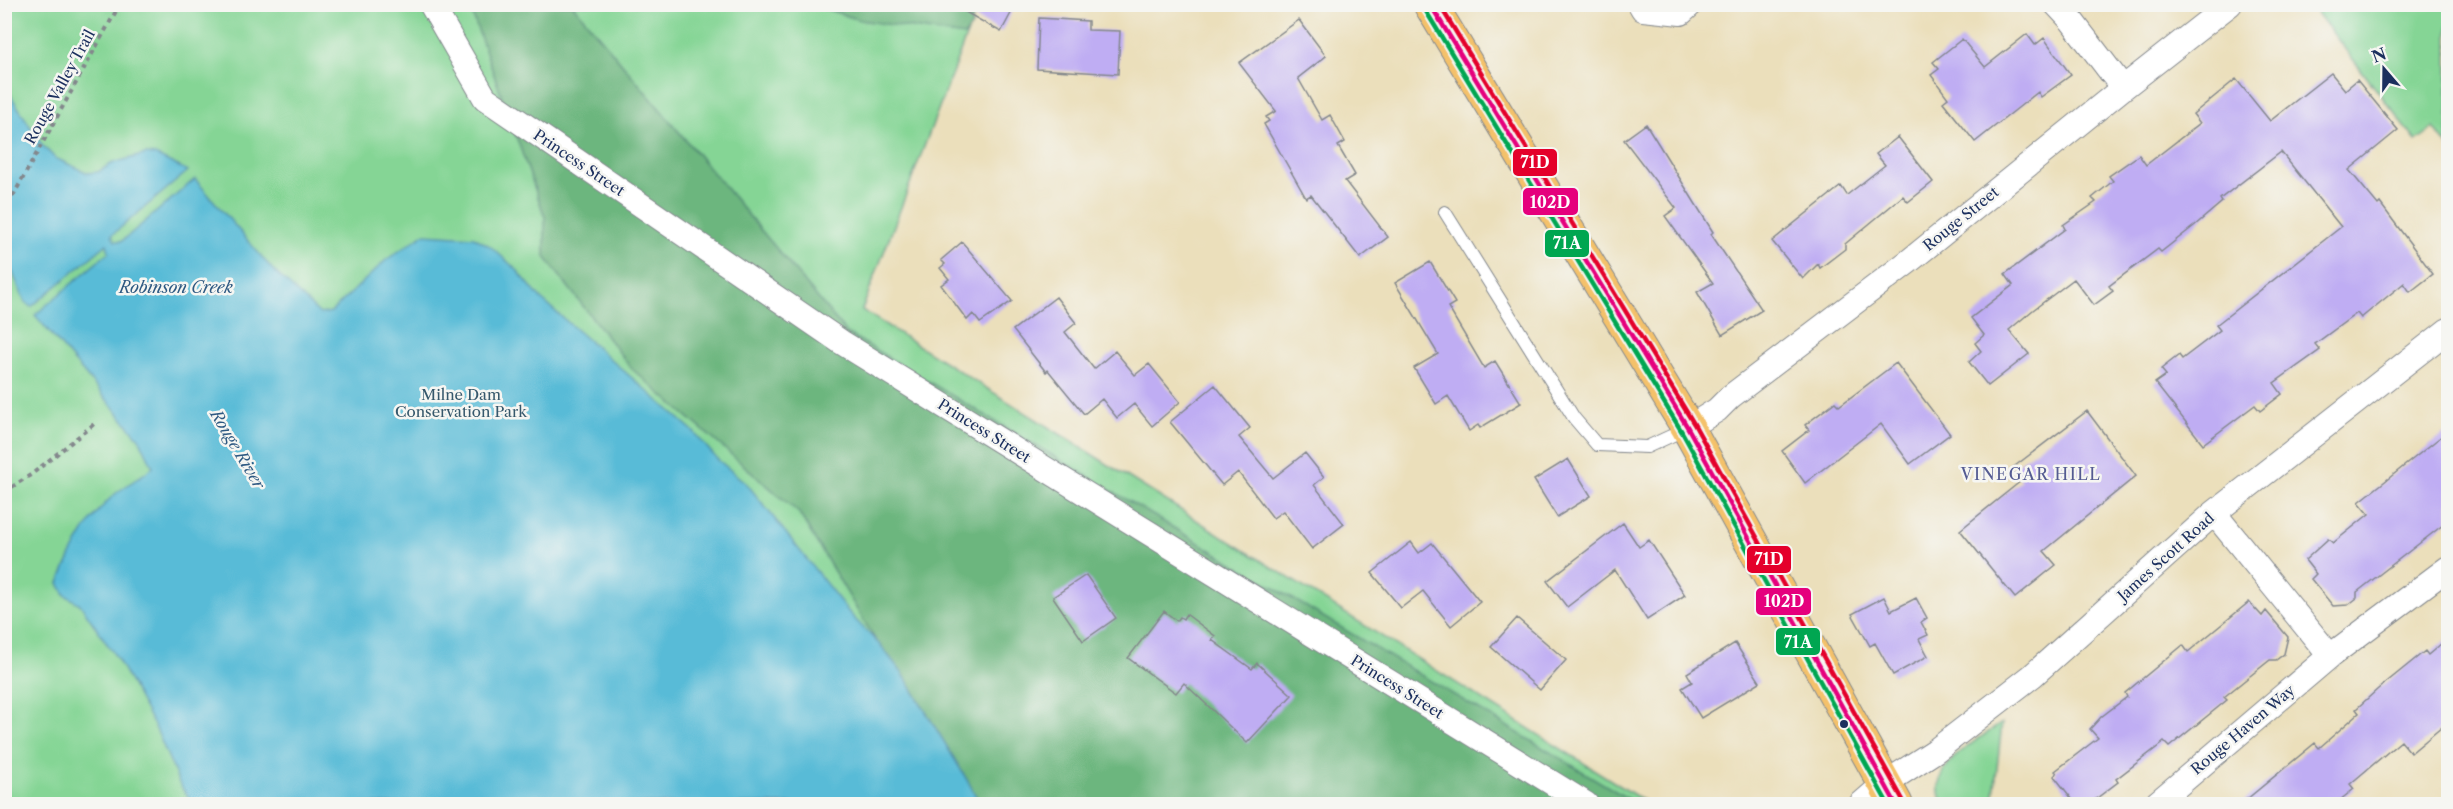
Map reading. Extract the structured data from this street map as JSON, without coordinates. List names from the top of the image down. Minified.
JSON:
{"streets":{"street":["Princess Street","Rouge Street","James Scott Road","Rouge Haven Way"],"path":["Rouge Valley Trail"]},"districts":["VINEGAR HILL"],"water":["Robinson Creek","Rouge River"],"parks":["Milne Dam Conservation Park"],"lines":["transit line 102D","transit line 71D","transit line 71A"],"north":"top"}
